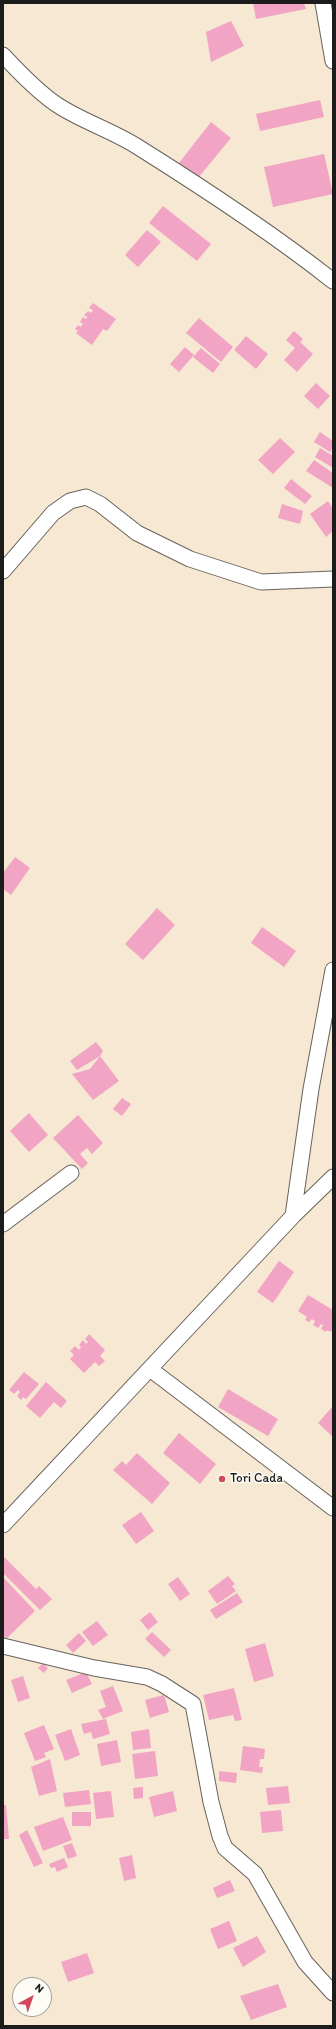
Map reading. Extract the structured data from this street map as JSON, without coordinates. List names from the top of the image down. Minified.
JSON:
{"places":["Tori Cada"],"north":"top right"}
